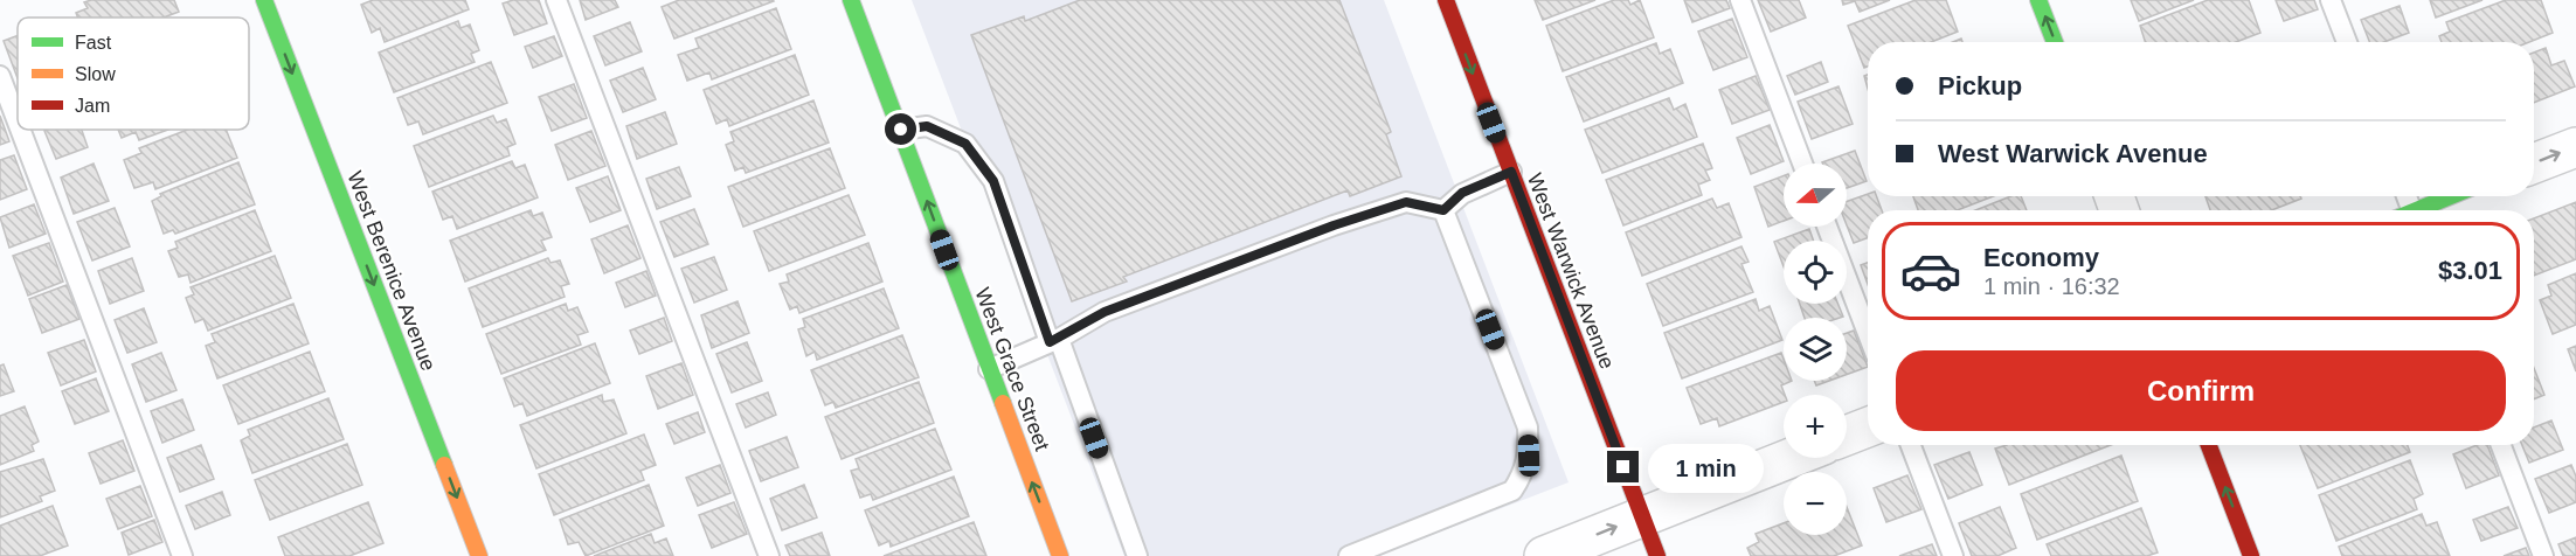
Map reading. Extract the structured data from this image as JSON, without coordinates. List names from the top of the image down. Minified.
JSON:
{"streets":{"street":["West Berenice Avenue","West Warwick Avenue","West Grace Street"]},"one_way":["West Berenice Avenue","West Grace Street"],"legend":["Fast","Slow","Jam"],"north":"left","page":{"banner":["Pickup","West Warwick Avenue"],"map_buttons":["+","−"],"list":[{"name":"Economy","note":"1 min · 16:32","value":"$3.01"}],"buttons":"Confirm","bubble":"1 min"}}
